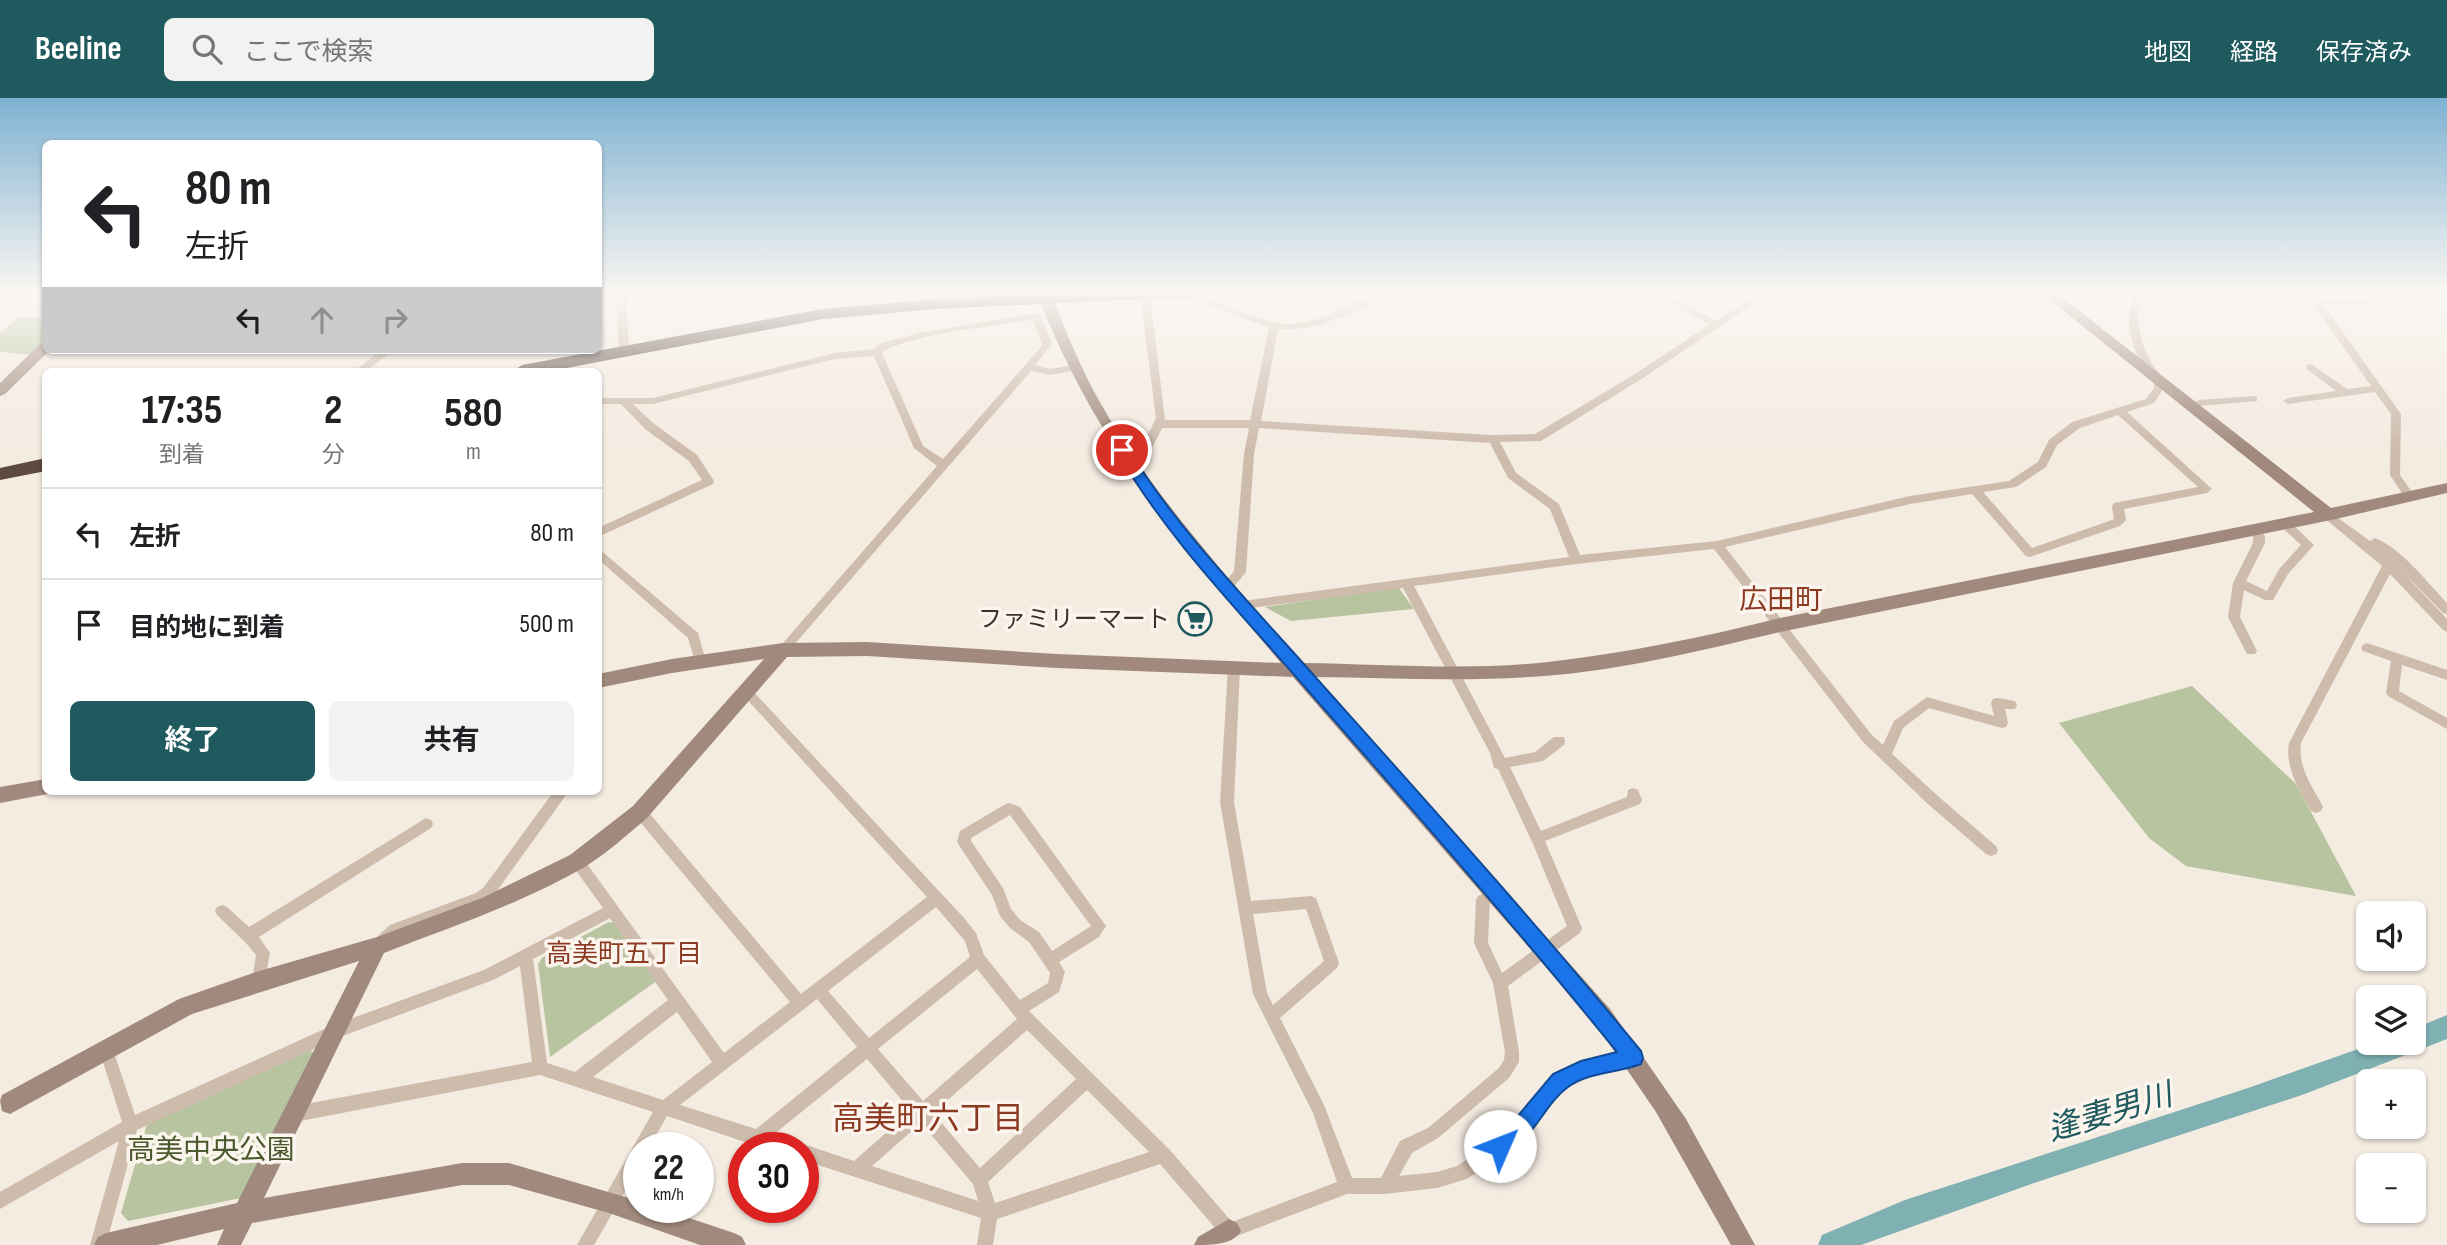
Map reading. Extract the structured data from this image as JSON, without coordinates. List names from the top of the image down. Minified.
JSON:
{"districts":["広田町","高美町五丁目","高美町六丁目"],"water":["逢妻男川"],"parks":["高美中央公園"],"places":{"supermarket":["ファミリーマート"]},"page":{"header":"Beeline","search":"ここで検索","nav":["地図","経路","保存済み"],"turn":["80 m","左折"],"eta":["17:35","到着","2","分","580","m"],"list":[{"name":"左折","value":"80 m"},{"name":"目的地に到着","value":"500 m"}],"buttons":["終了","共有"],"map_buttons":["+","−"],"speed":"22 km/h","limit":"30"}}
